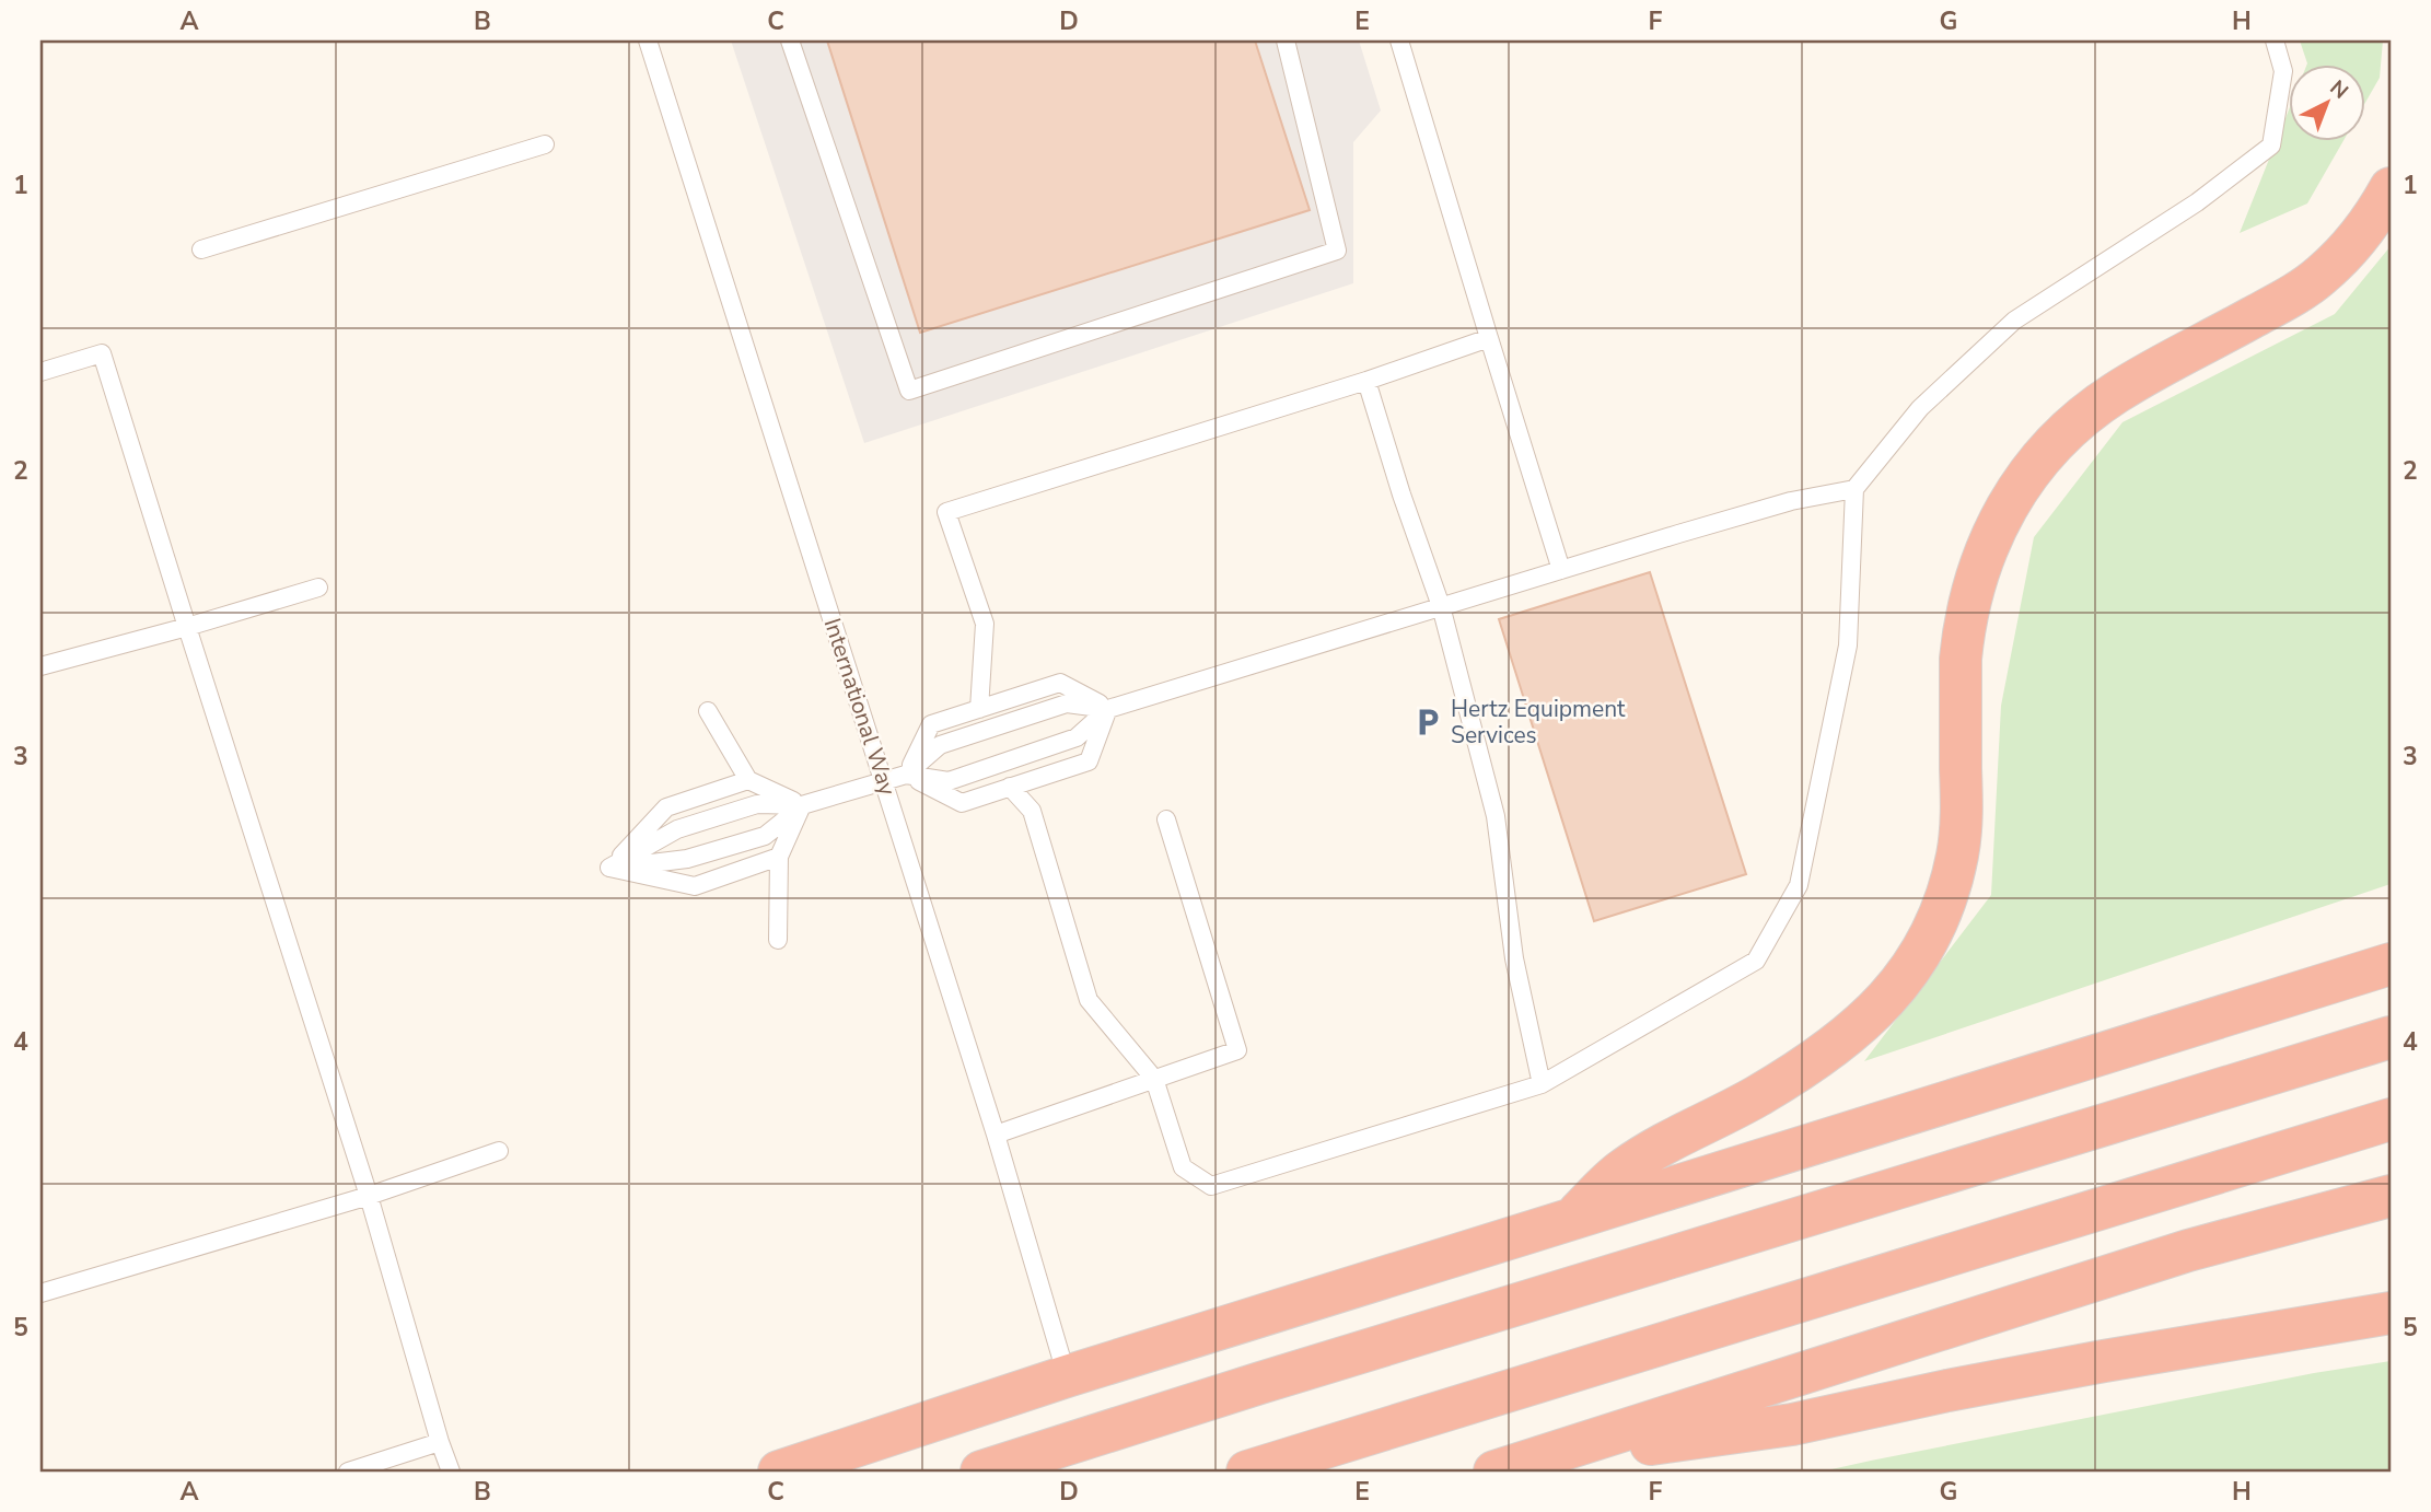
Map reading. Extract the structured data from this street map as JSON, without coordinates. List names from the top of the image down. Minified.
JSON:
{"streets":{"lane":["International Way"]},"places":{"parking":["Hertz Equipment Services"]},"north":"top right","grid":{"columns":["A","B","C","D","E","F","G","H"],"rows":["1","2","3","4","5"]}}
